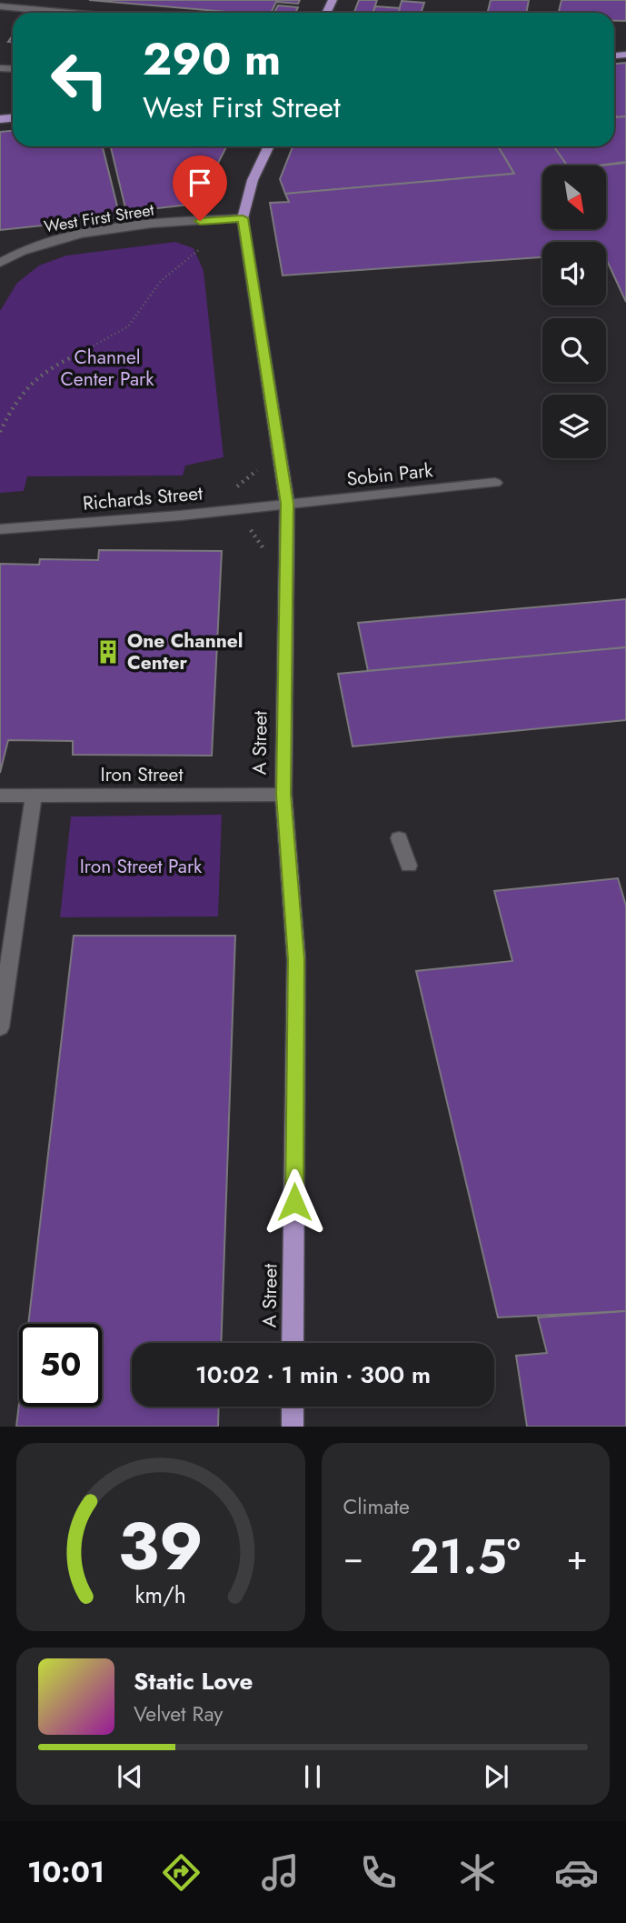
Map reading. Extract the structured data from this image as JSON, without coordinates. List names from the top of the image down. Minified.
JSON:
{"streets":{"main road":["A Street"],"street":["West First Street","Sobin Park","Richards Street","Iron Street"]},"crossings":[["West First Street","A Street"],["Sobin Park","Richards Street"],["Sobin Park","A Street"],["Richards Street","A Street"],["A Street","Iron Street"]],"parks":["Channel Center Park","Iron Street Park"],"places":{"building":["One Channel Center"]},"north":"bottom right","page":{"turn":["290 m","West First Street"],"limit":"50","trip":"10:02 · 1 min · 300 m","tile":"Climate","heat":["−","21.5°","+"],"song":["Static Love","Velvet Ray"],"tabs":"10:01","gauge":["39","km/h"]}}
